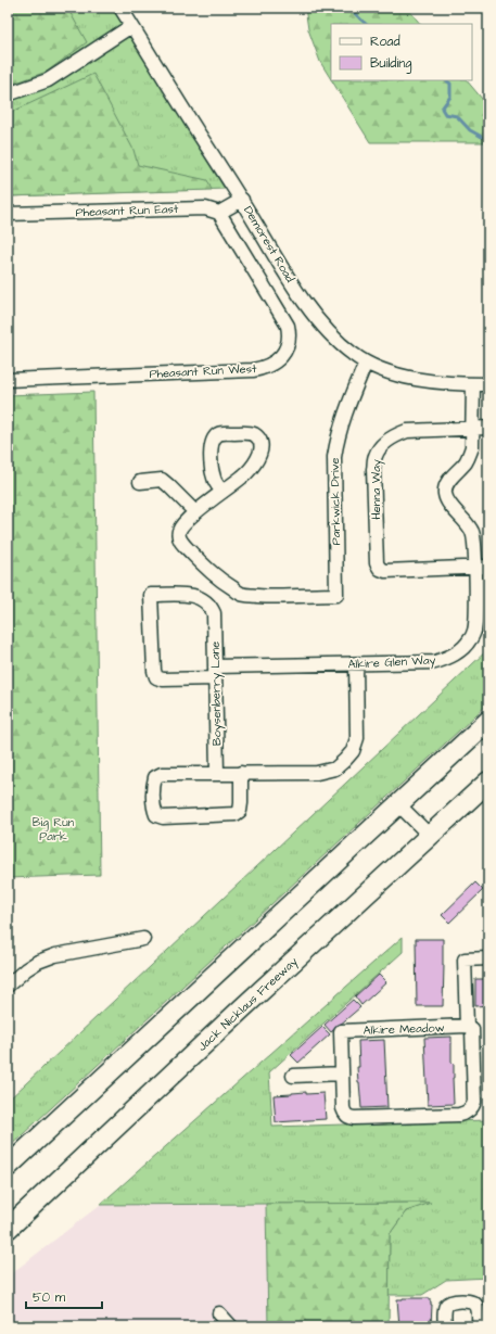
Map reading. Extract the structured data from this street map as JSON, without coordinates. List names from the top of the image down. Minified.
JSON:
{"streets":{"highway":["Jack Nicklaus Freeway"],"street":["Pheasant Run East","Demorest Road","Pheasant Run West","Henna Way","Parkwick Drive","Alkire Glen Way","Boysenberry Lane","Alkire Meadow"]},"crossings":[["Pheasant Run East","Pheasant Run West"],["Demorest Road","Parkwick Drive"],["Demorest Road","Alkire Glen Way"],["Henna Way","Alkire Glen Way"],["Alkire Glen Way","Boysenberry Lane"]],"parks":["Big Run Park"],"legend":["Road","Building"],"scale_bar":"50 m"}
